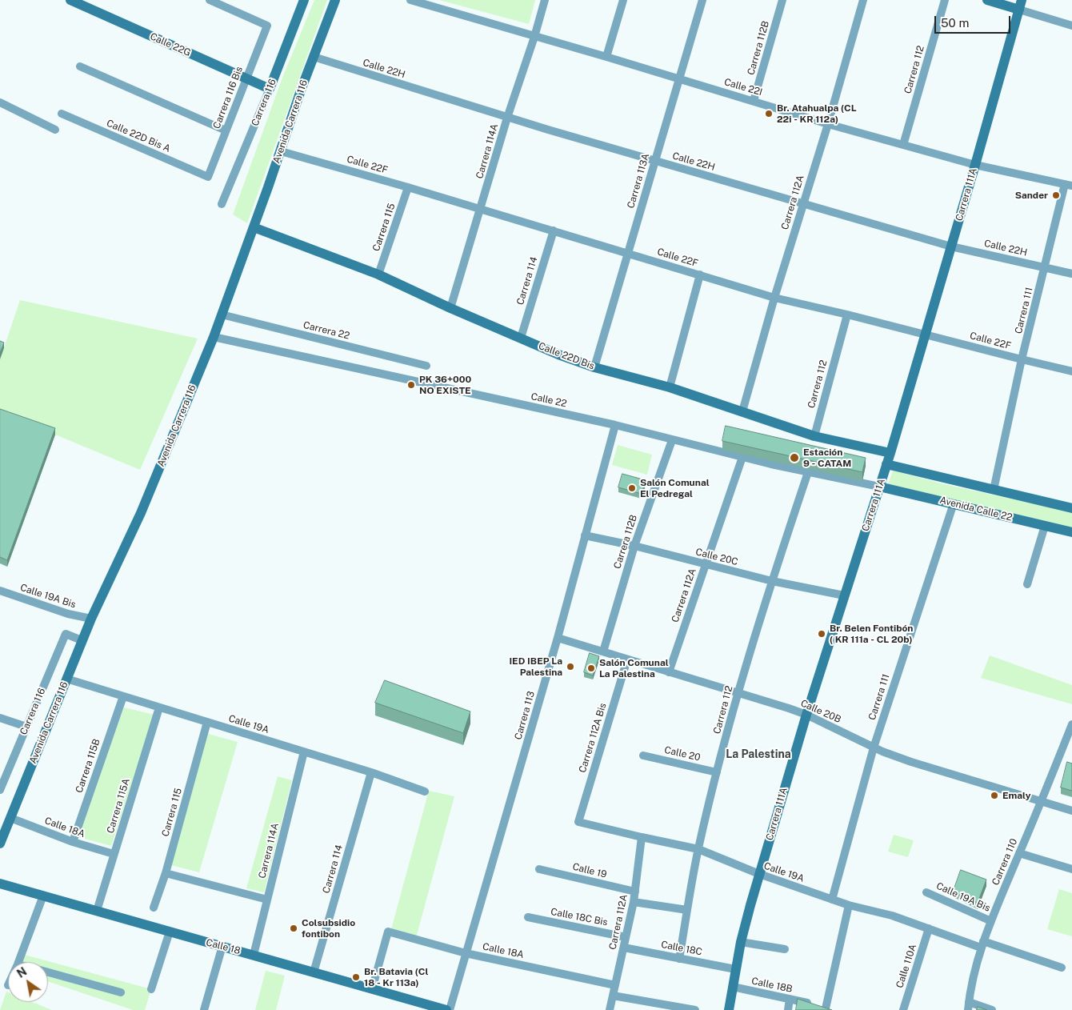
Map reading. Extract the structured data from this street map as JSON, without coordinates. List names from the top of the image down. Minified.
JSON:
{"streets":{"street":["Calle 22G","Carrera 112B","Calle 22H","Carrera 112","Calle 22I","Carrera 116 Bis","Carrera 116","Avenida Carrera 116","Calle 22D Bis A","Carrera 114A","Calle 22F","Carrera 113A","Carrera 111A","Carrera 112A","Carrera 115","Carrera 114","Carrera 111","Carrera 22","Calle 22D Bis","Calle 22","Avenida Calle 22","Calle 20C","Calle 19A Bis","Calle 20B","Carrera 113","Calle 19A","Carrera 112A Bis","Calle 20","Carrera 115B","Carrera 115A","Calle 18A","Carrera 110","Calle 19","Calle 18C Bis","Calle 18","Calle 18C","Calle 110A","Calle 18B"]},"crossings":[["Calle 22G","Carrera 116 Bis"],["Calle 22G","Carrera 116"],["Carrera 112B","Calle 22I"],["Carrera 112B","Calle 22"],["Carrera 112B","Calle 20C"],["Carrera 112B","Calle 20B"],["Calle 22H","Avenida Carrera 116"],["Calle 22H","Carrera 114A"],["Calle 22H","Carrera 113A"],["Calle 22H","Carrera 111A"],["Calle 22H","Carrera 112A"],["Calle 22H","Carrera 111"],["Carrera 112","Calle 22I"],["Carrera 112","Calle 22F"],["Carrera 112","Calle 22D Bis"],["Carrera 112","Calle 22"],["Carrera 112","Calle 20C"],["Carrera 112","Calle 20B"],["Carrera 112","Calle 19A"],["Carrera 112","Calle 20"],["Carrera 112","Calle 18C"],["Calle 22I","Carrera 114A"],["Calle 22I","Carrera 113A"],["Calle 22I","Carrera 111A"],["Calle 22I","Carrera 112A"],["Calle 22I","Carrera 111"],["Carrera 116 Bis","Calle 22D Bis A"],["Carrera 116","Avenida Carrera 116"],["Avenida Carrera 116","Calle 22F"],["Avenida Carrera 116","Carrera 22"],["Avenida Carrera 116","Calle 22D Bis"],["Avenida Carrera 116","Calle 22"],["Avenida Carrera 116","Calle 19A Bis"],["Avenida Carrera 116","Calle 19A"],["Avenida Carrera 116","Calle 18A"],["Carrera 114A","Calle 22F"],["Carrera 114A","Calle 22D Bis"],["Carrera 114A","Calle 19A"],["Carrera 114A","Calle 18"],["Calle 22F","Carrera 113A"],["Calle 22F","Carrera 111A"],["Calle 22F","Carrera 112A"],["Calle 22F","Carrera 115"],["Calle 22F","Carrera 114"],["Calle 22F","Carrera 111"],["Carrera 113A","Calle 22D Bis"],["Carrera 111A","Calle 22D Bis"],["Carrera 111A","Calle 22"],["Carrera 111A","Avenida Calle 22"],["Carrera 111A","Calle 20C"],["Carrera 111A","Calle 20B"],["Carrera 111A","Calle 19A"],["Carrera 111A","Calle 18C"],["Carrera 111A","Calle 18B"],["Carrera 112A","Calle 22D Bis"],["Carrera 112A","Calle 22"],["Carrera 112A","Calle 20C"],["Carrera 112A","Calle 20B"],["Carrera 112A","Calle 19A"],["Carrera 112A","Calle 18A"],["Carrera 112A","Calle 19"],["Carrera 112A","Calle 18C Bis"],["Carrera 112A","Calle 18C"],["Carrera 115","Calle 22D Bis"],["Carrera 115","Calle 19A"],["Carrera 114","Calle 22D Bis"],["Carrera 114","Calle 19A"],["Carrera 114","Calle 18"],["Carrera 111","Avenida Calle 22"],["Carrera 111","Calle 20B"],["Carrera 111","Calle 19A"],["Calle 22","Avenida Calle 22"],["Calle 22","Carrera 113"],["Calle 20C","Carrera 113"],["Calle 19A Bis","Carrera 110"],["Calle 20B","Carrera 113"],["Calle 20B","Carrera 112A Bis"],["Calle 20B","Carrera 110"],["Carrera 113","Calle 18A"],["Calle 19A","Carrera 112A Bis"],["Calle 19A","Carrera 115B"],["Calle 19A","Carrera 115A"],["Calle 19A","Carrera 110"],["Calle 19A","Calle 110A"],["Carrera 115B","Calle 18A"],["Carrera 115A","Calle 18A"],["Carrera 115A","Calle 18"],["Calle 18A","Calle 18"]],"districts":["La Palestina"],"places":["Br. Atahualpa (CL 22i - KR 112a)","Sander","PK 36+000 NO EXISTE","Estación 9 - CATAM","Salón Comunal El Pedregal","Br. Belen Fontibón ( KR 111a - CL 20b)","IED IBEP La Palestina","Salón Comunal La Palestina","Emaly","Colsubsidio fontibon","Br. Batavia (Cl 18 - Kr 113a)"],"scale_bar":"50 m","north":"top left"}
